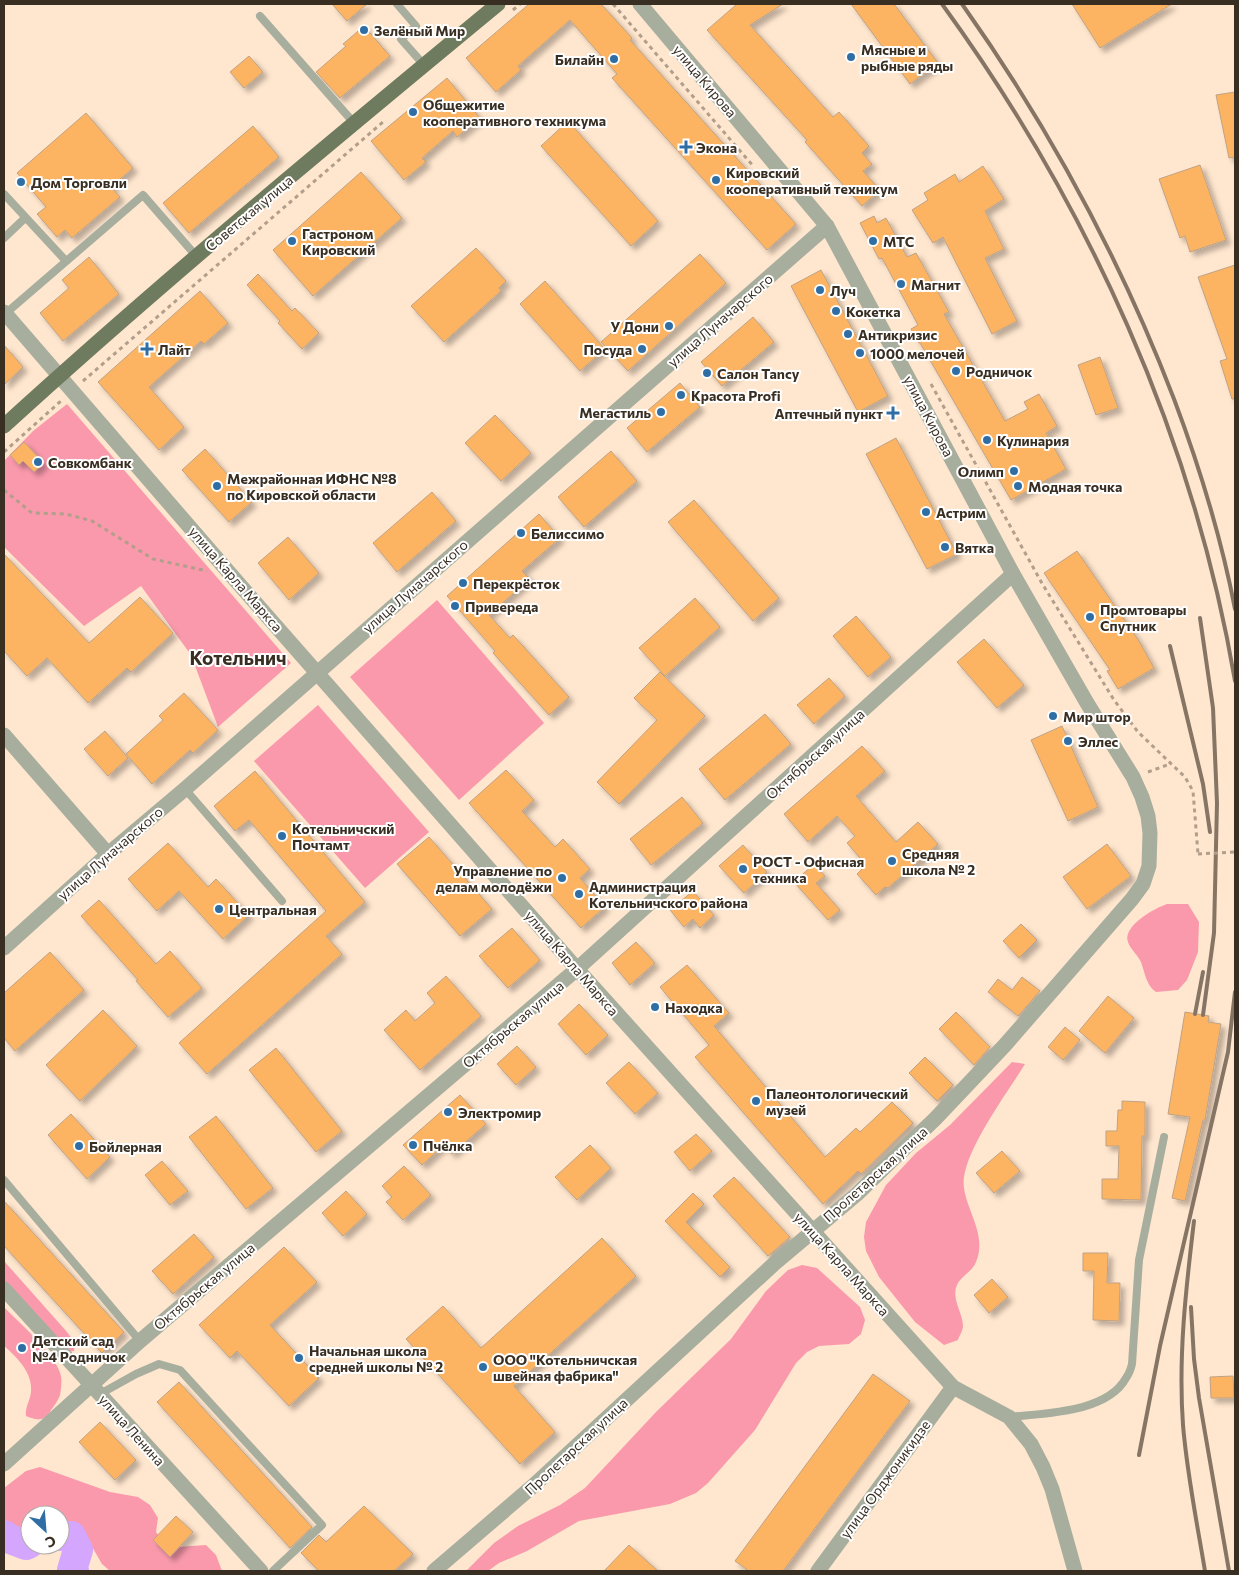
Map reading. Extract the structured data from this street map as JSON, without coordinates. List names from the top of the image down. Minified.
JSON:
{"streets":{"main road":["Советская улица"],"street":["улица Кирова","улица Луначарского","улица Карла Маркса","Октябрьская улица","Пролетарская улица","улица Ленина","улица Орджоникидзе"]},"crossings":[["улица Кирова","улица Луначарского"],["улица Кирова","Октябрьская улица"],["улица Кирова","Пролетарская улица"],["Советская улица","улица Карла Маркса"],["улица Луначарского","улица Карла Маркса"],["улица Карла Маркса","Октябрьская улица"],["улица Карла Маркса","Пролетарская улица"],["улица Карла Маркса","улица Орджоникидзе"],["Октябрьская улица","улица Ленина"]],"districts":["Котельнич"],"places":{"other":["Зелёный Мир","Мясные и рыбные ряды","Билайн","Общежитие кооперативного техникума","Кировский кооперативный техникум","Дом Торговли","Гастроном Кировский","МТС","Магнит","Луч","Кокетка","У Дони","Антикризис","Посуда","1000 мелочей","Родничок","Салон Tancy","Красота Profi","Мегастиль","Кулинария","Совкомбанк","Олимп","Межрайонная ИФНС №8 по Кировской области","Модная точка","Астрим","Белиссимо","Вятка","Перекрёсток","Привереда","Промтовары Спутник","Мир штор","Эллес","Котельничский Почтамт","Средняя школа № 2","РОСТ - Офисная техника","Управление по делам молодёжи","Администрация Котельничского района","Центральная","Находка","Палеонтологический музей","Электромир","Пчёлка","Бойлерная","Детский сад №4 Родничок","Начальная школа средней школы № 2","ООО \"Котельничская швейная фабрика\""],"health":["Экона","Лайт","Аптечный пункт"]},"north":"bottom right"}
